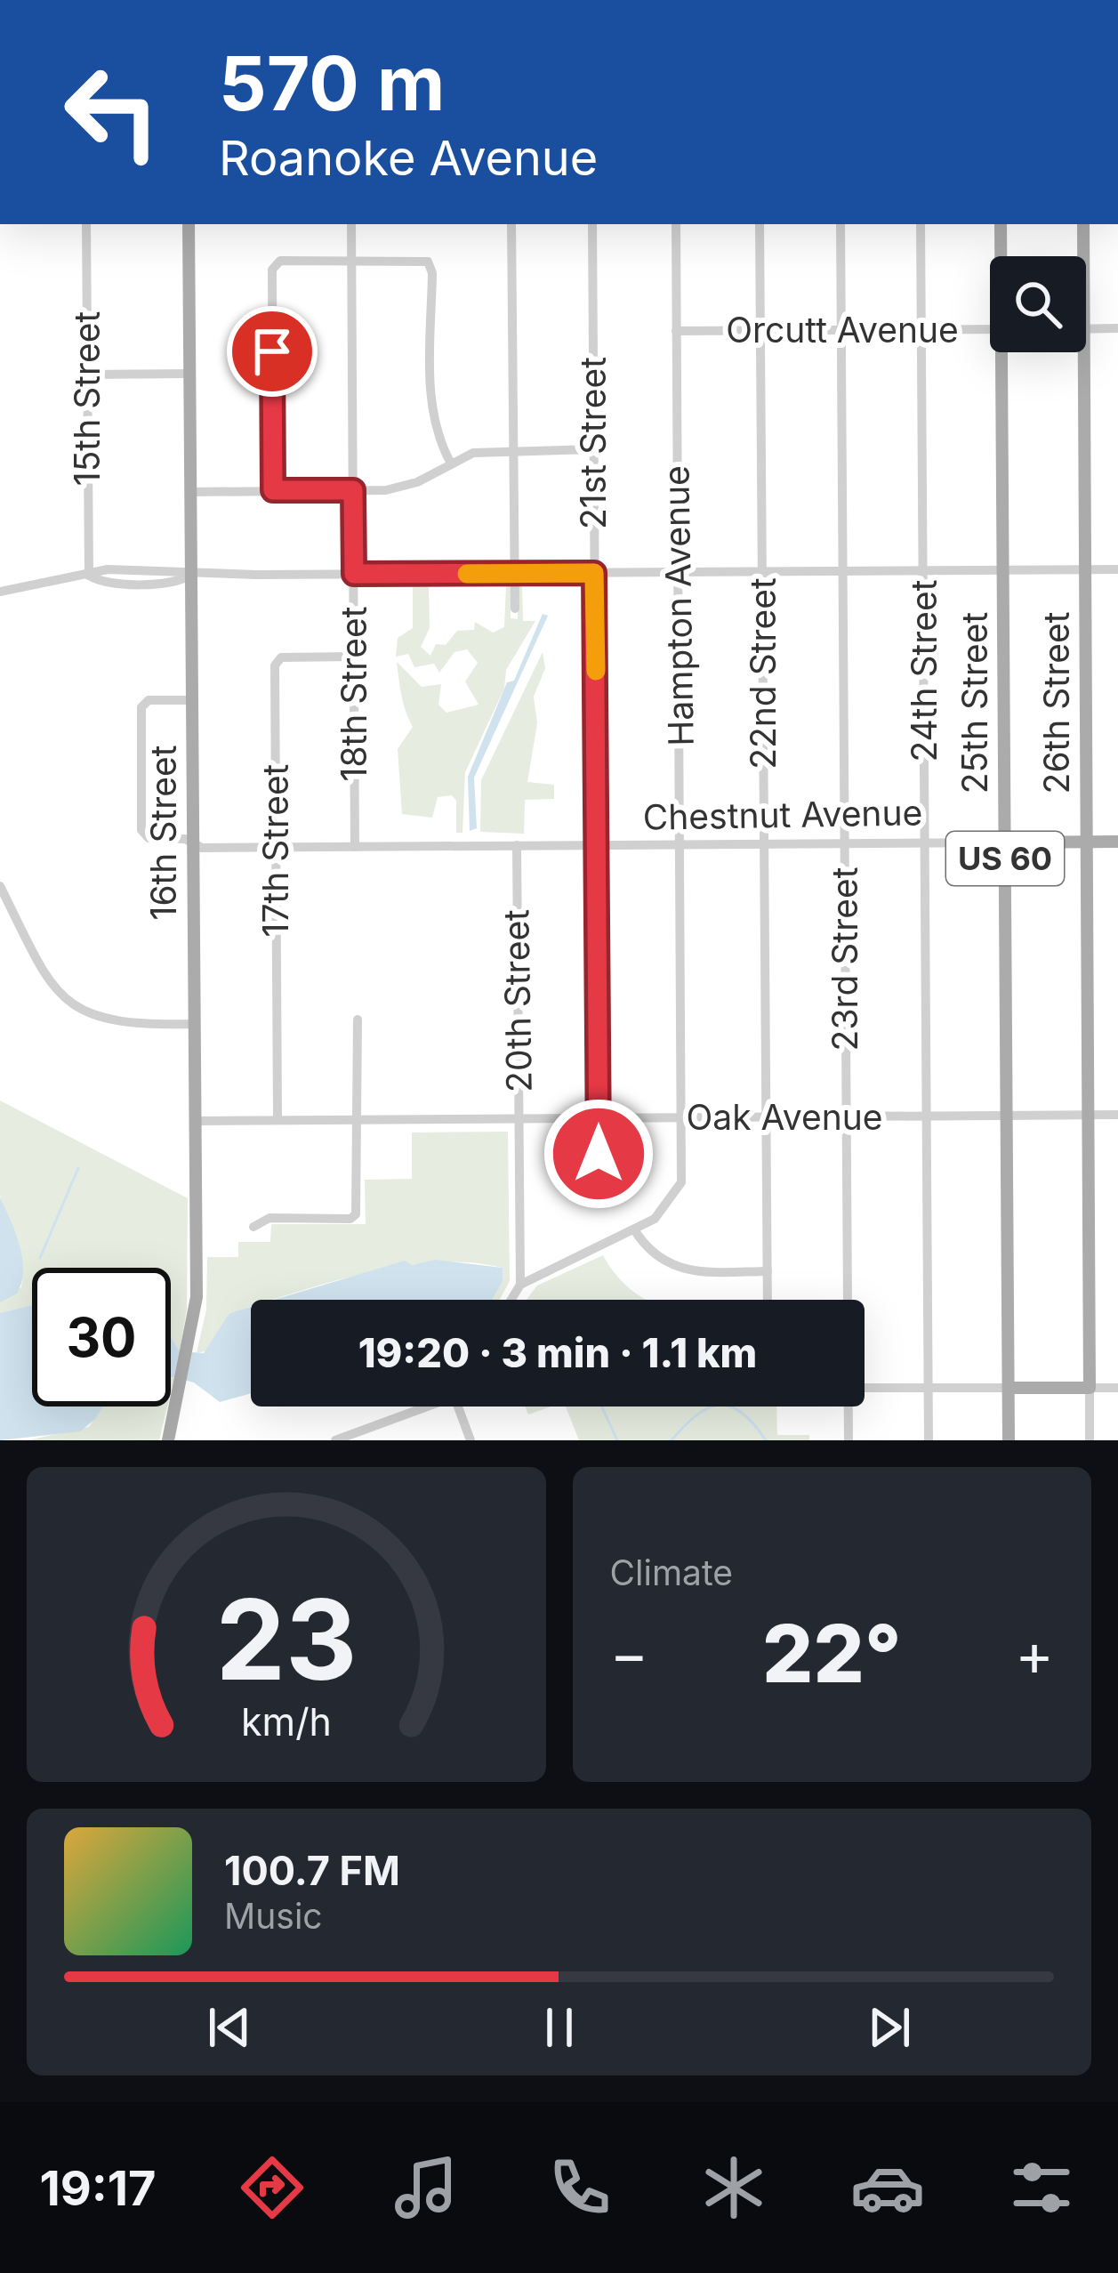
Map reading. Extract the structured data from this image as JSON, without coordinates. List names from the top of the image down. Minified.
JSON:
{"streets":{"main road":["25th Street","26th Street","Chestnut Avenue","16th Street","US 60"],"street":["Orcutt Avenue","15th Street","21st Street","Hampton Avenue","24th Street","22nd Street","18th Street","17th Street","23rd Street","20th Street","Oak Avenue"]},"crossings":[["Orcutt Avenue","Hampton Avenue"],["Orcutt Avenue","24th Street"],["Orcutt Avenue","22nd Street"],["Orcutt Avenue","23rd Street"],["21st Street","Chestnut Avenue"],["21st Street","Oak Avenue"],["Hampton Avenue","Chestnut Avenue"],["Hampton Avenue","20th Street"],["Hampton Avenue","Oak Avenue"],["24th Street","Chestnut Avenue"],["24th Street","Oak Avenue"],["22nd Street","Chestnut Avenue"],["22nd Street","Oak Avenue"],["18th Street","Chestnut Avenue"],["18th Street","17th Street"],["25th Street","Chestnut Avenue"],["25th Street","Oak Avenue"],["26th Street","Chestnut Avenue"],["26th Street","Oak Avenue"],["Chestnut Avenue","16th Street"],["Chestnut Avenue","17th Street"],["Chestnut Avenue","23rd Street"],["Chestnut Avenue","20th Street"],["16th Street","Oak Avenue"],["17th Street","Oak Avenue"],["23rd Street","Oak Avenue"],["20th Street","Oak Avenue"]],"page":{"turn":["570 m","Roanoke Avenue"],"limit":"30","trip":"19:20 · 3 min · 1.1 km","tile":"Climate","heat":["−","22°","+"],"song":["100.7 FM","Music"],"tabs":"19:17","gauge":["23","km/h"]}}
